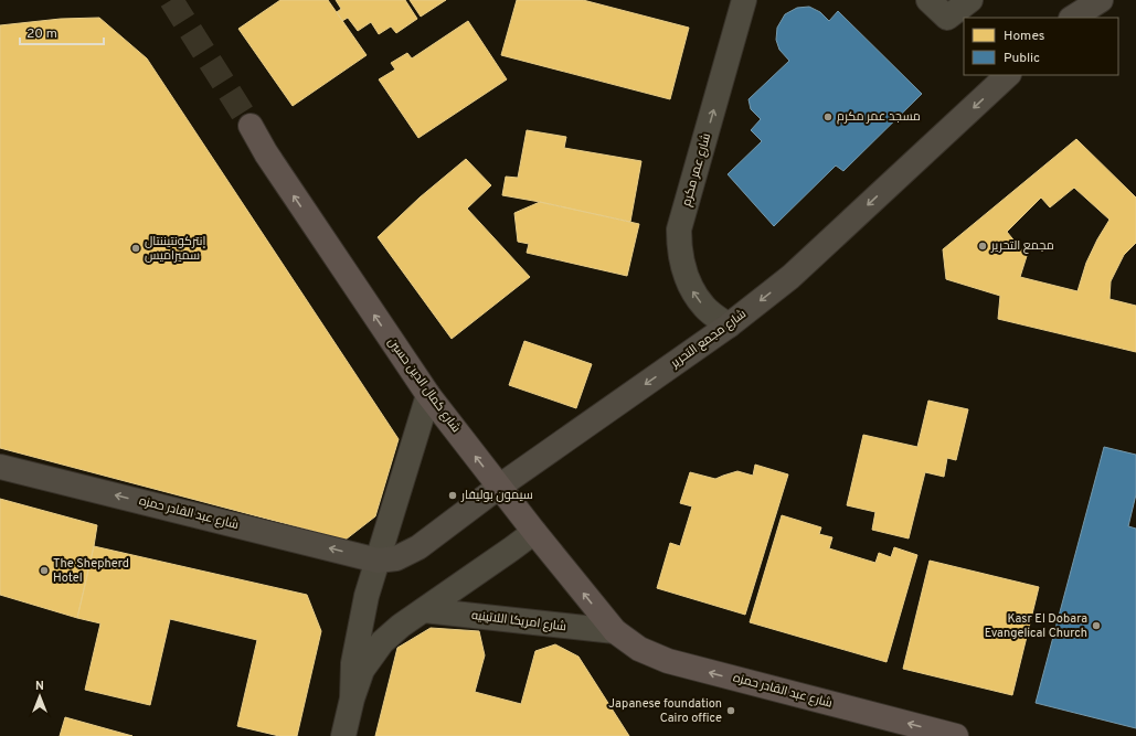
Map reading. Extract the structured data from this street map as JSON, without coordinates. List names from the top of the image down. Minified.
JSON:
{"streets":{"highway":["شارع كمال الدين حسين","شارع عبد القادر حمزه"],"street":["شارع عمر مكرم","شارع مجمع التحرير","شارع امريكا اللاتينيه"]},"crossings":[["شارع عمر مكرم","شارع مجمع التحرير"],["شارع مجمع التحرير","شارع كمال الدين حسين"],["شارع مجمع التحرير","شارع عبد القادر حمزه"],["شارع كمال الدين حسين","شارع عبد القادر حمزه"],["شارع كمال الدين حسين","شارع امريكا اللاتينيه"],["شارع عبد القادر حمزه","شارع امريكا اللاتينيه"]],"one_way":["شارع عمر مكرم","شارع مجمع التحرير","شارع كمال الدين حسين","شارع عبد القادر حمزه"],"places":["مسجد عمر مكرم","مجمع التحرير","إنتركونتيننتال سميراميس","سيمون بوليفار","The Shepherd Hotel","Kasr El Dobara Evangelical Church","Japanese foundation Cairo office"],"legend":["Homes","Public"],"scale_bar":"20 m","north":"top"}
